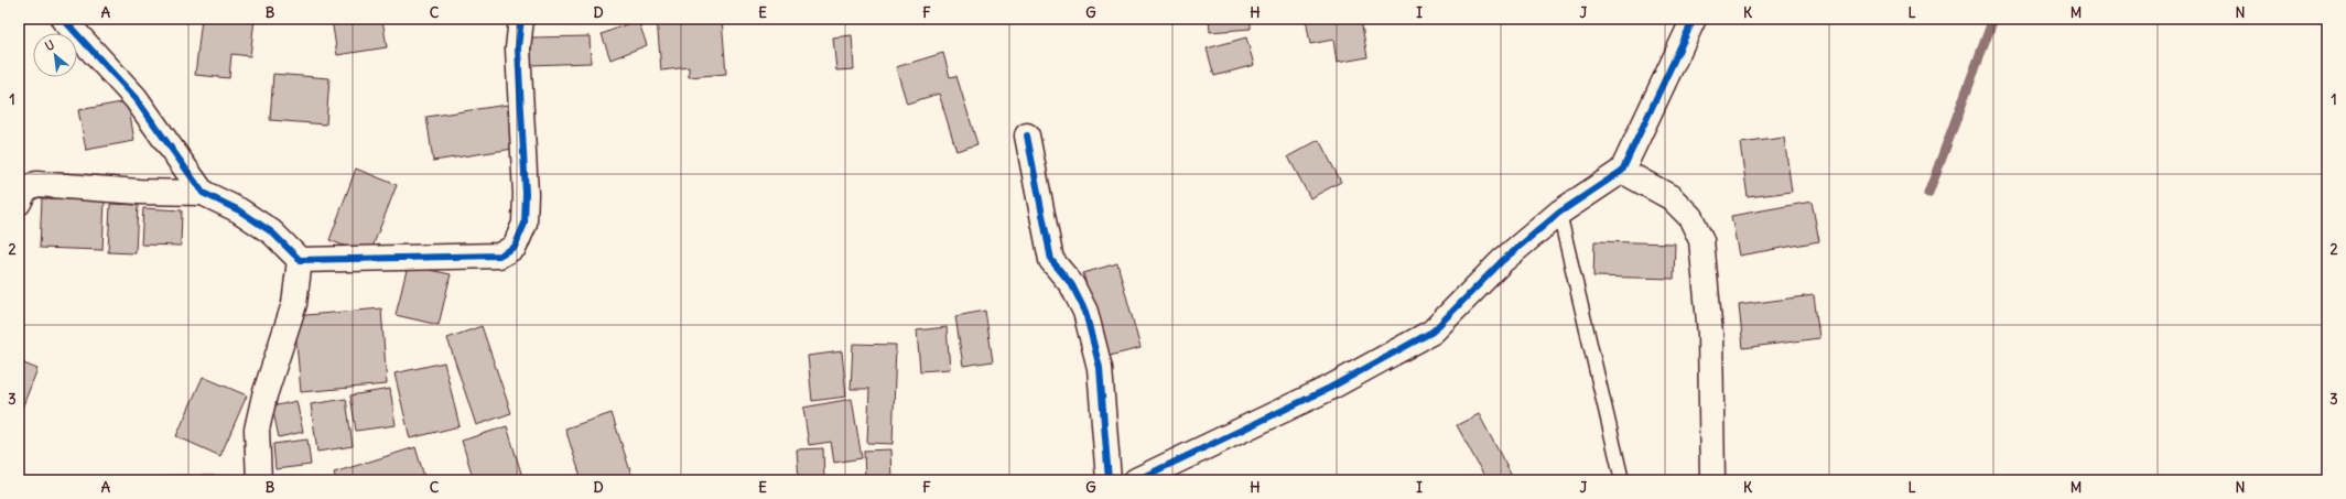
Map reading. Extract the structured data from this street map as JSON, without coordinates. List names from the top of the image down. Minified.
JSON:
{"north":"top left","grid":{"columns":["A","B","C","D","E","F","G","H","I","J","K","L","M","N"],"rows":["1","2","3"]}}
